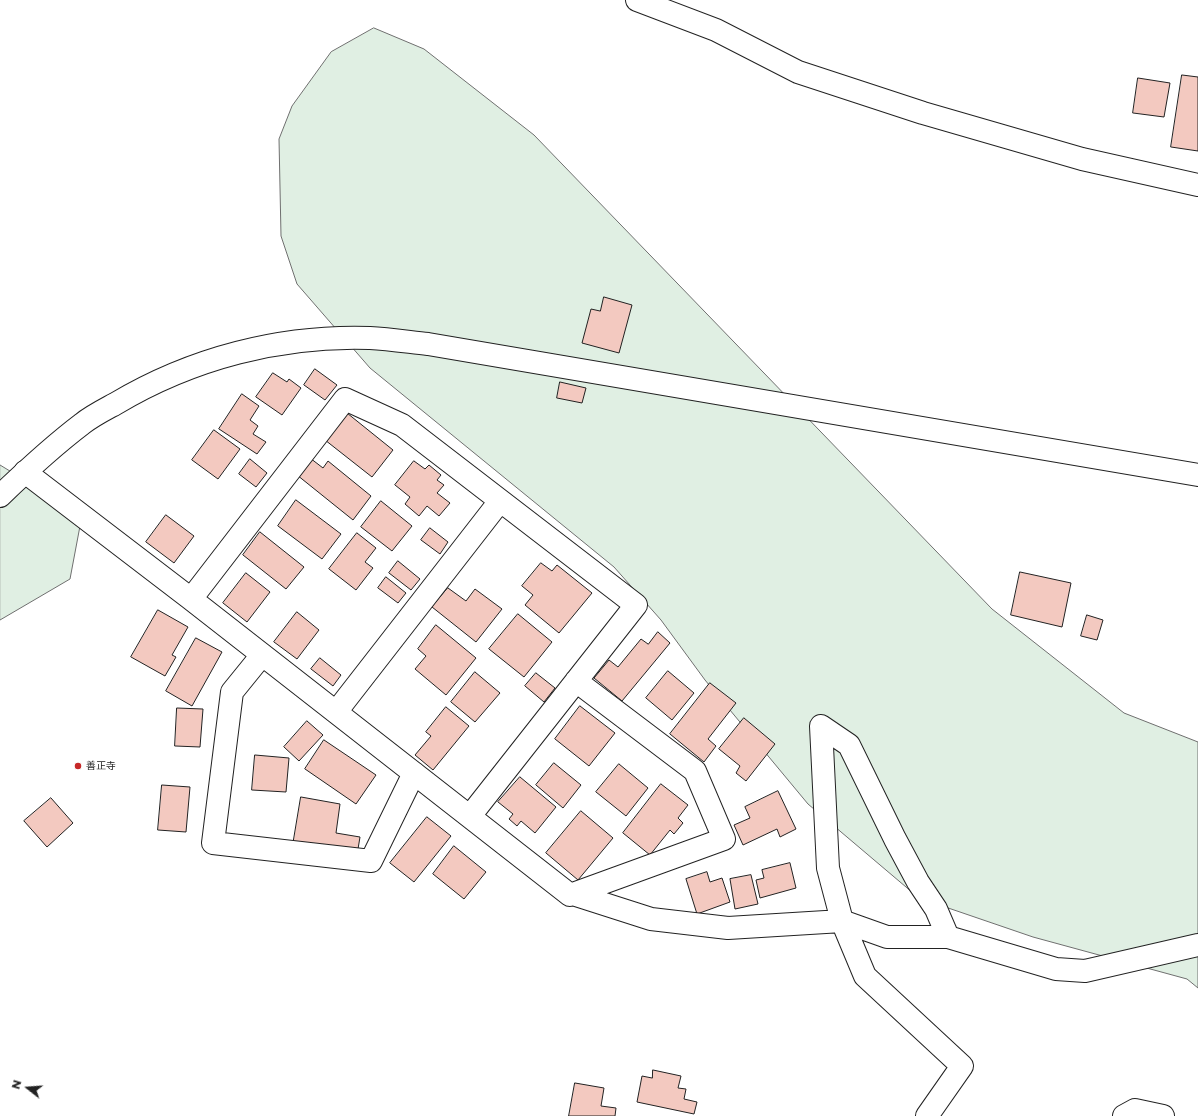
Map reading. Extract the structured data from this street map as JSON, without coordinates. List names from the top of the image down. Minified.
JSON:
{"places":["善正寺"],"north":"left"}
